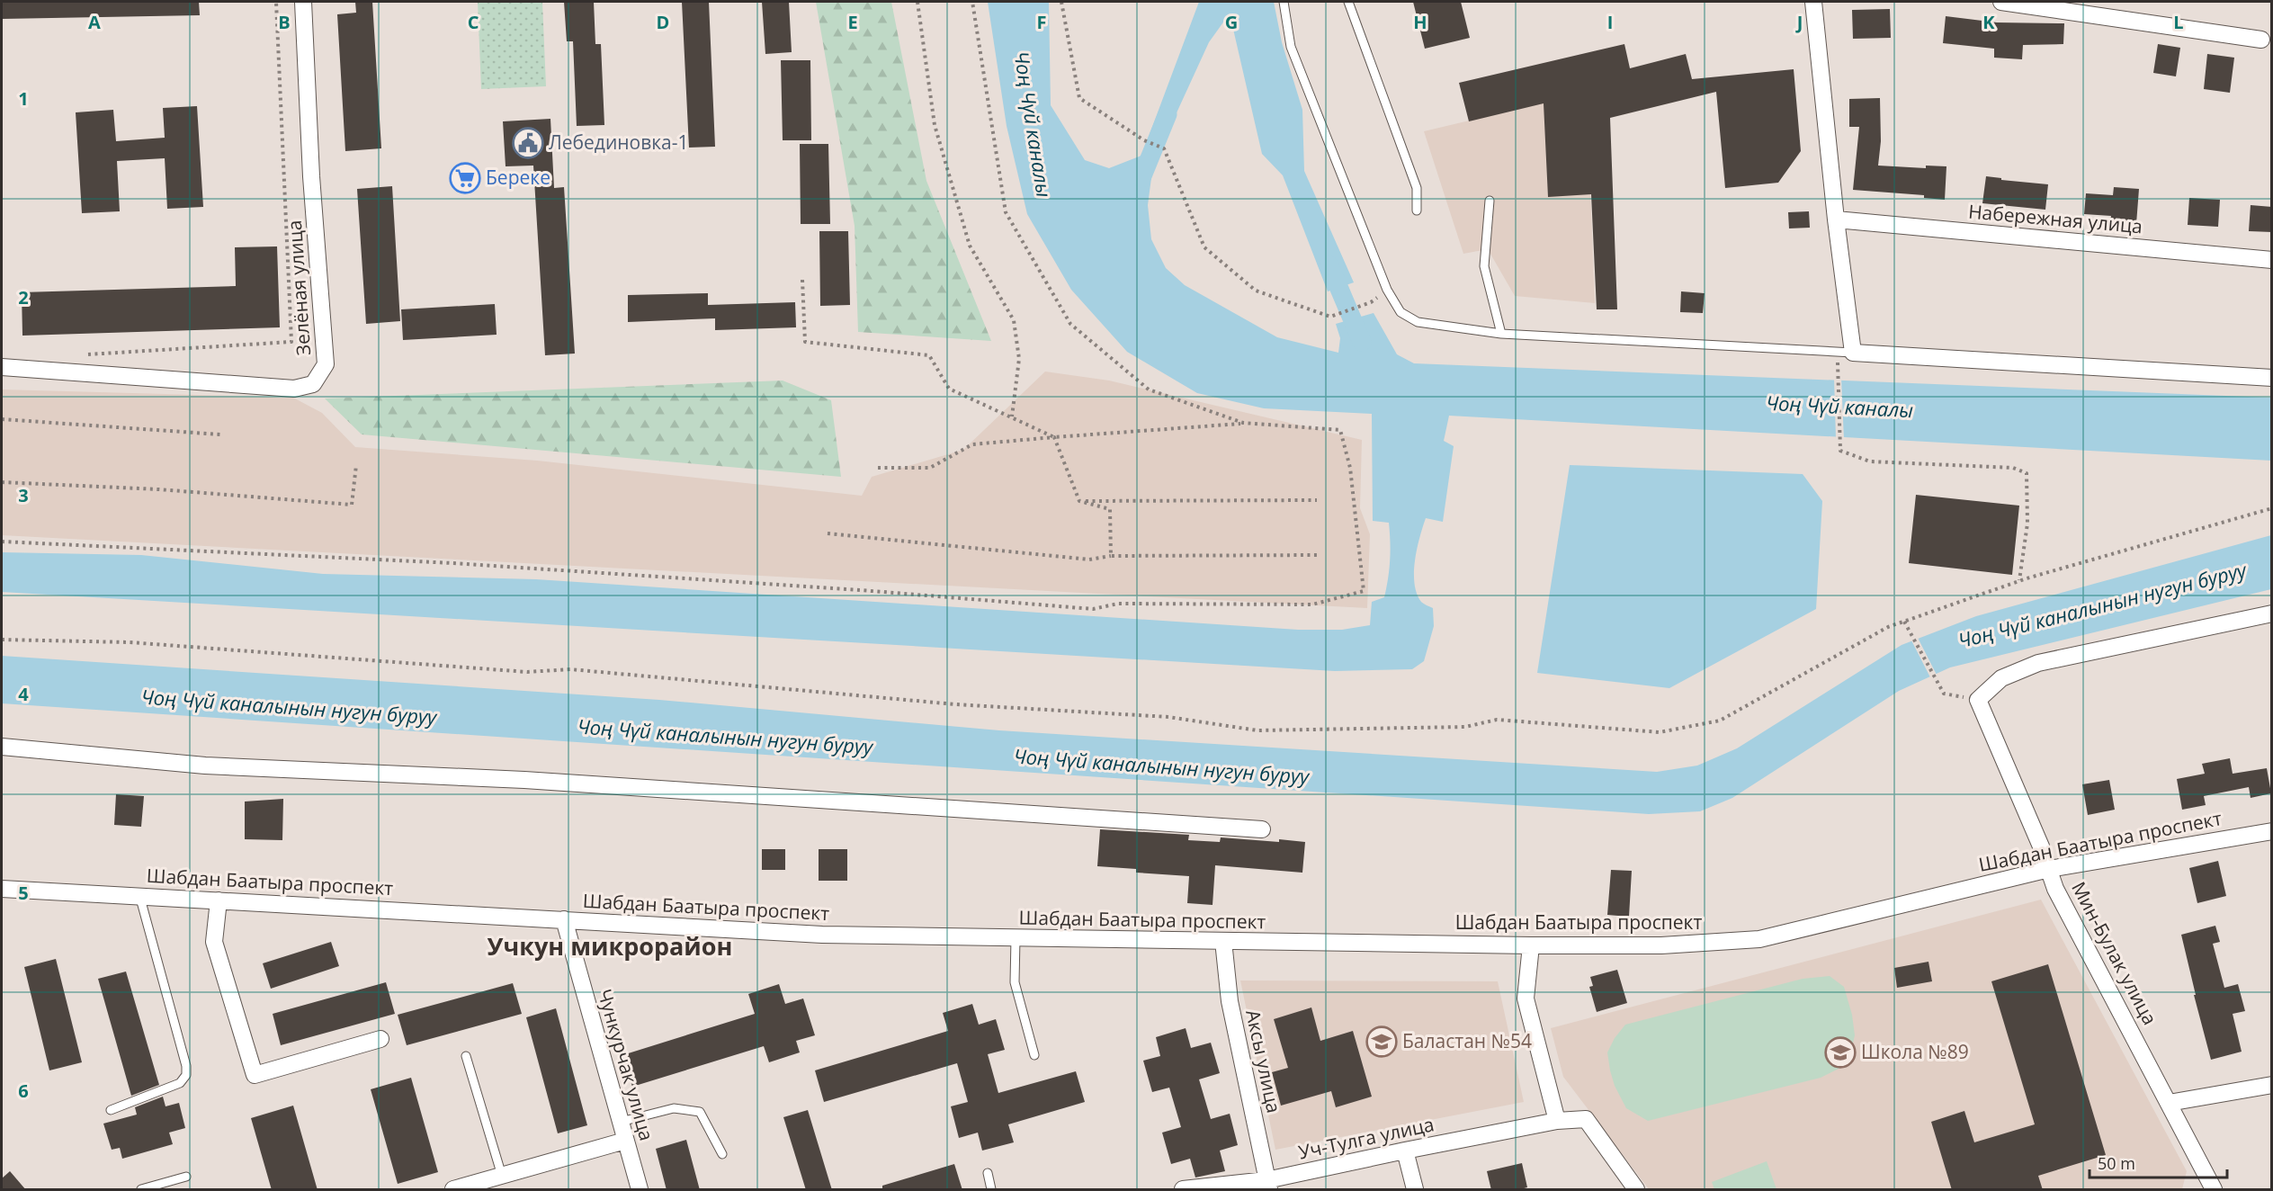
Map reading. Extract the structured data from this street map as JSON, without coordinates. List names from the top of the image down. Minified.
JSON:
{"streets":{"street":["Набережная улица","Зелёная улица","Шабдан Баатыра проспект","Мин-Булак улица","Аксы улица","Чункурчак улица","Уч-Тулга улица"]},"crossings":[["Шабдан Баатыра проспект","Мин-Булак улица"],["Шабдан Баатыра проспект","Аксы улица"],["Шабдан Баатыра проспект","Чункурчак улица"],["Аксы улица","Уч-Тулга улица"]],"districts":["Учкун микрорайон"],"water":["Чоң Чүй каналы","Чоң Чүй каналынын нугун буруу"],"places":{"public building":["Лебединовка-1"],"supermarket":["Береке"],"school or university":["Баластан №54","Школа №89"]},"scale_bar":"50 m","grid":{"columns":["A","B","C","D","E","F","G","H","I","J","K","L"],"rows":["1","2","3","4","5","6"]}}
